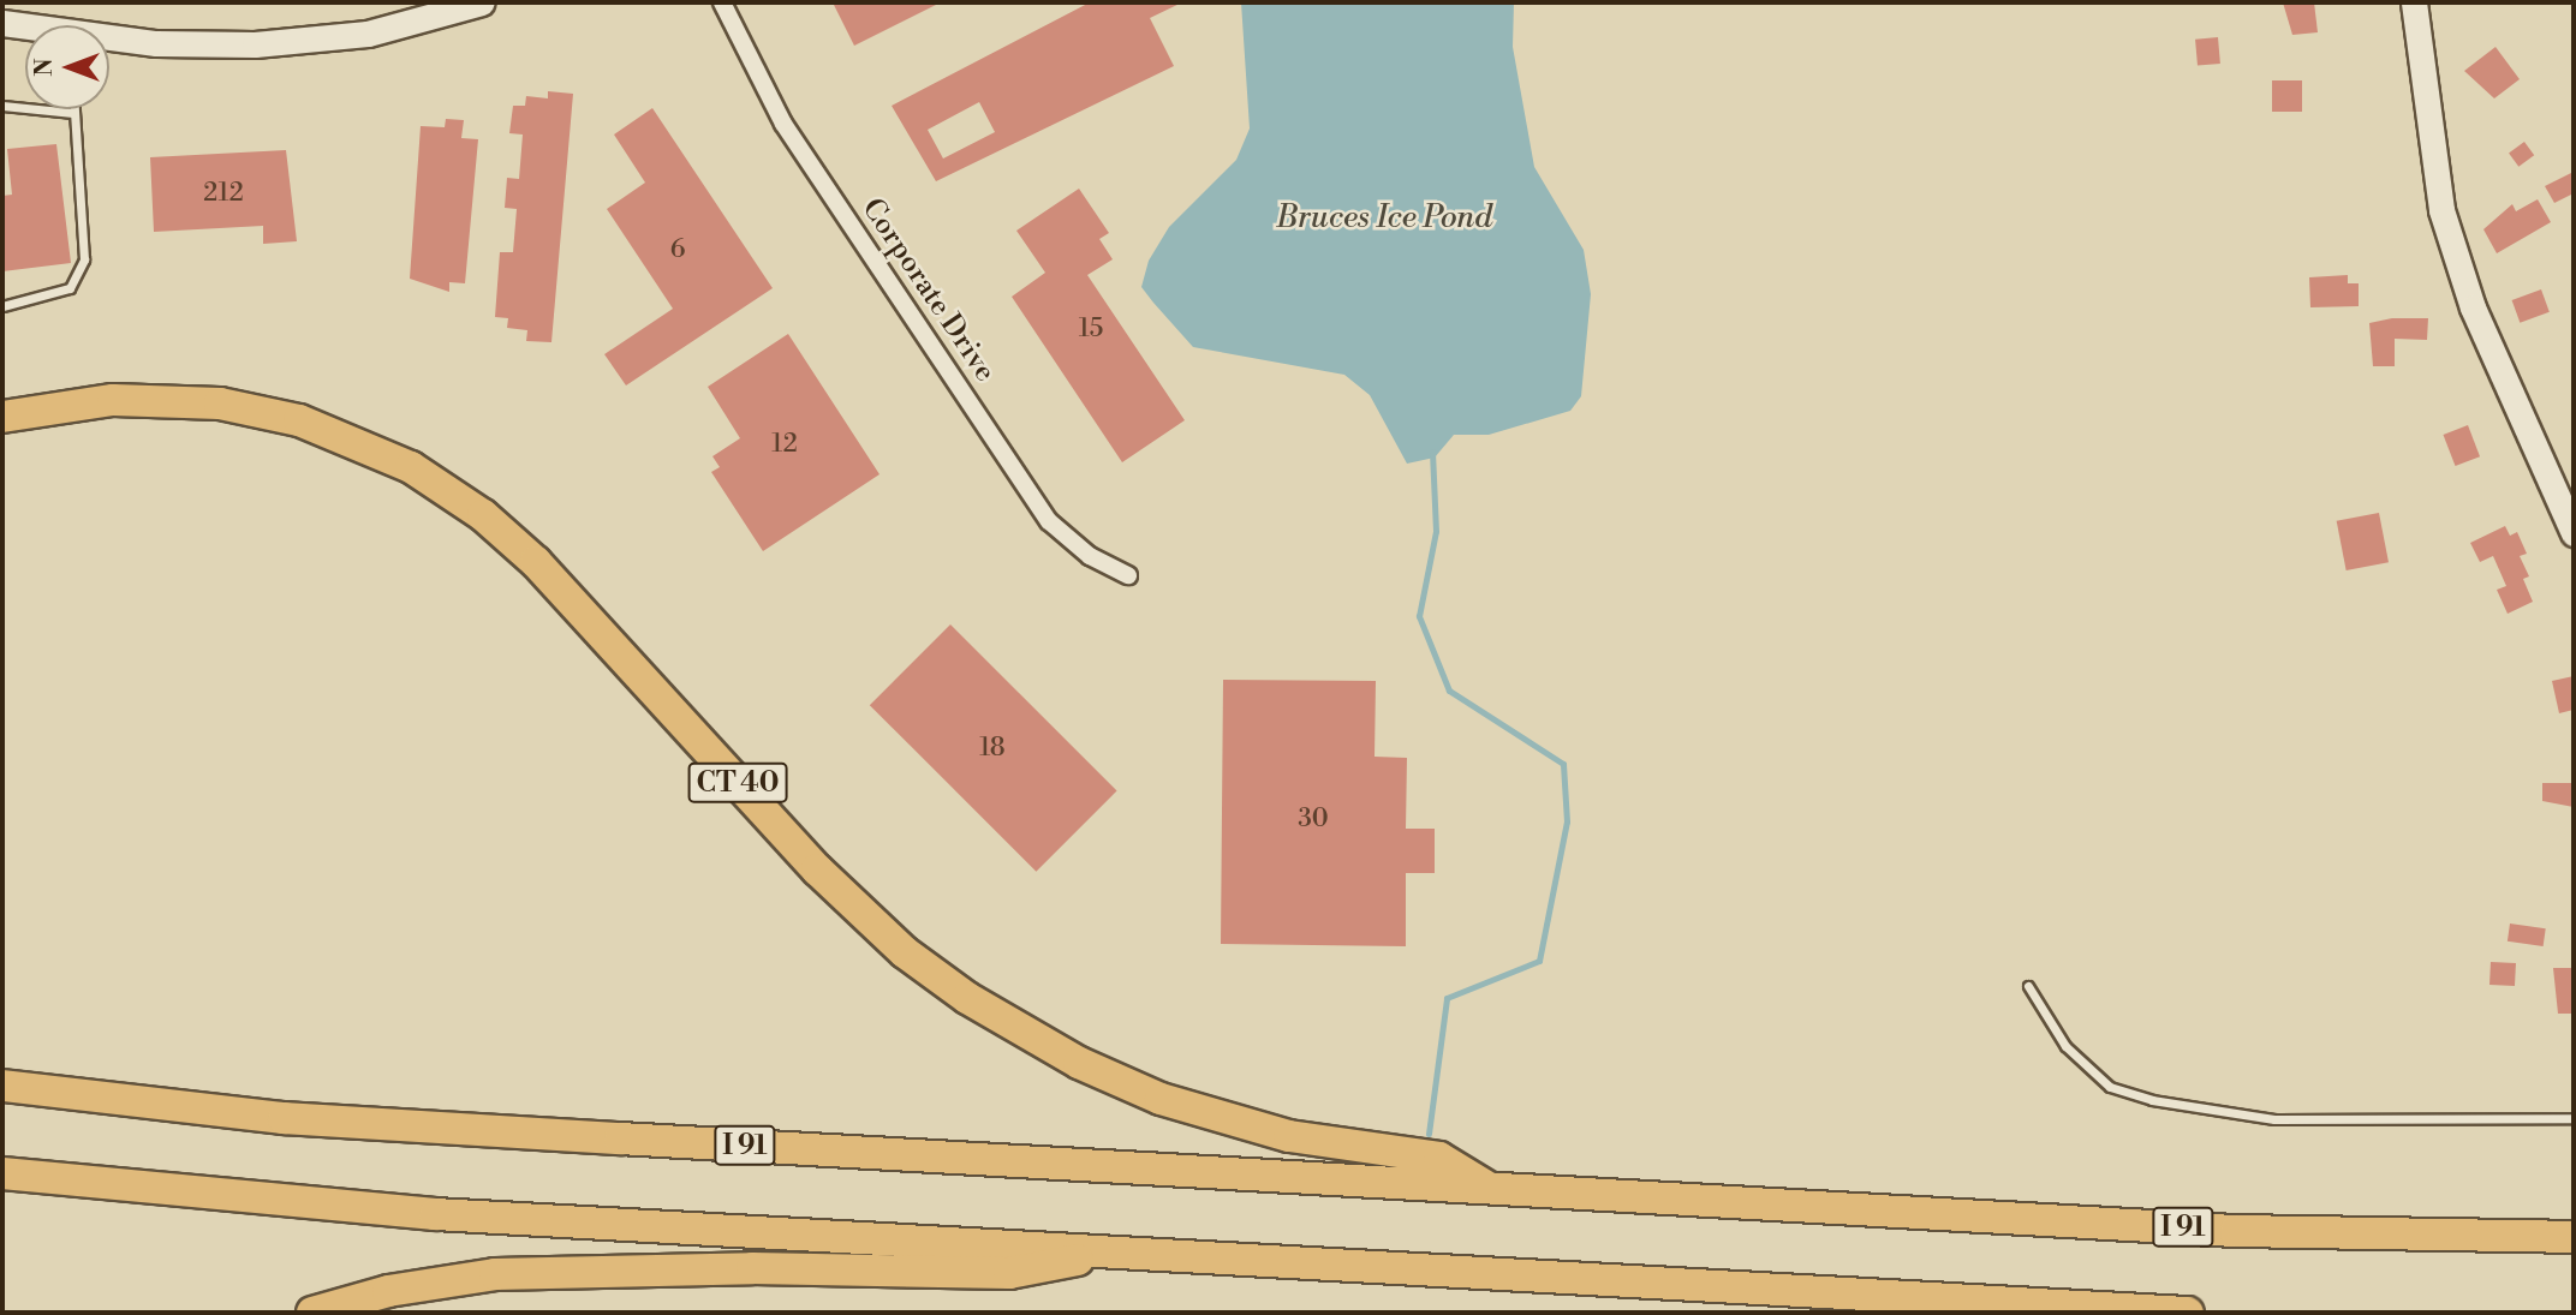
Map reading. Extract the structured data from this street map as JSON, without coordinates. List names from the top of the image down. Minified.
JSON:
{"streets":{"highway":["CT 40","I 91"],"street":["Corporate Drive"]},"crossings":[["CT 40","I 91"]],"water":["Bruces Ice Pond"],"house_numbers":["212","6","15","12","18","30"],"north":"left"}
